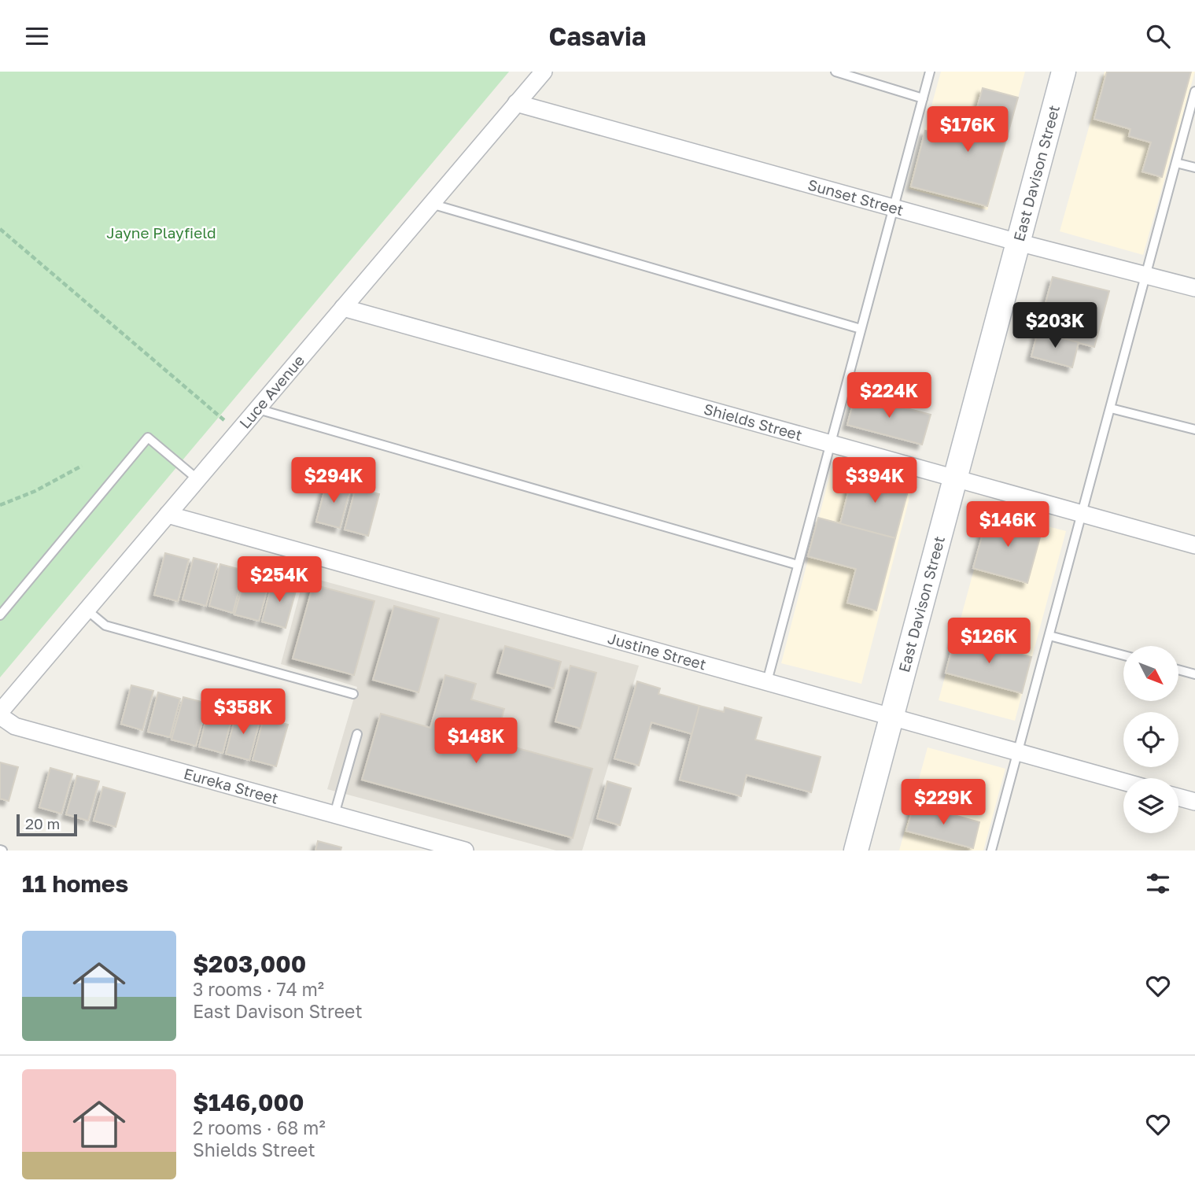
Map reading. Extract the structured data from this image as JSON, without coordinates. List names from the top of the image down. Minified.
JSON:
{"streets":{"main road":["East Davison Street"],"street":["Sunset Street","Luce Avenue","Shields Street","Justine Street","Eureka Street"]},"crossings":[["East Davison Street","Sunset Street"],["East Davison Street","Shields Street"],["East Davison Street","Justine Street"],["Sunset Street","Luce Avenue"],["Luce Avenue","Shields Street"],["Luce Avenue","Justine Street"],["Luce Avenue","Eureka Street"]],"parks":["Jayne Playfield"],"scale_bar":"20 m","north":"bottom right","page":{"header":"Casavia","price":["$176K","$203K","$224K","$294K","$394K","$146K","$254K","$126K","$358K","$148K","$229K"],"scale":"20 m","heading":"11 homes","list":[{"name":"$203,000","note":"3 rooms · 74 m² · East Davison Street"},{"name":"$146,000","note":"2 rooms · 68 m² · Shields Street"}]}}
